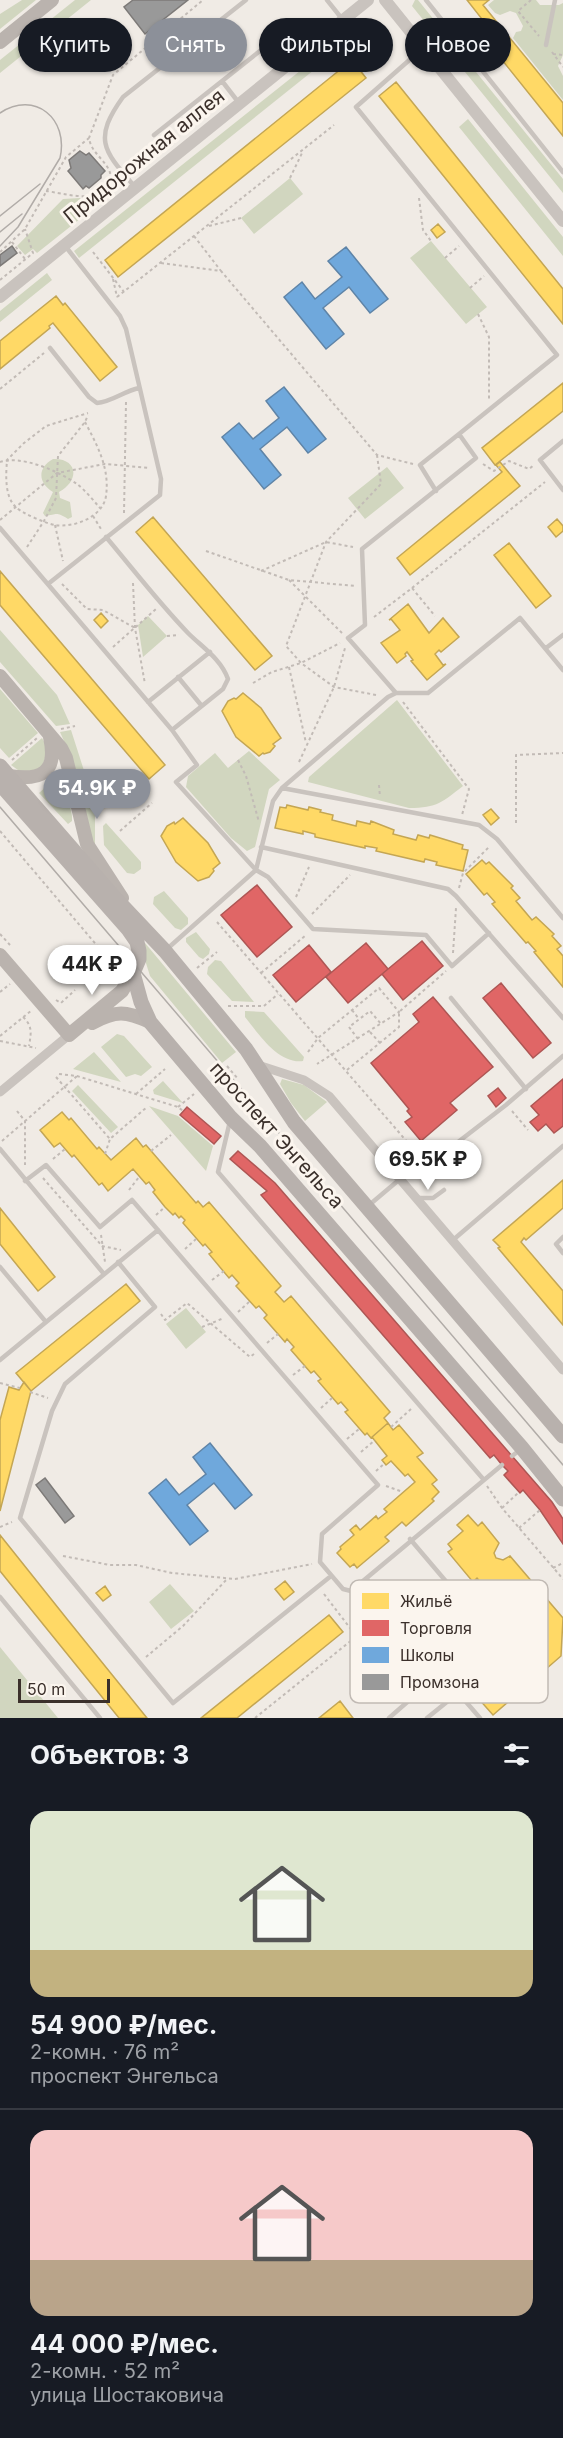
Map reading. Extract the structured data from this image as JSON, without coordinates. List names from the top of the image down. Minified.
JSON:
{"streets":{"main road":["проспект Энгельса"],"street":["Придорожная аллея"]},"legend":["Жильё","Торговля","Школы","Промзона"],"scale_bar":"50 m","page":{"chip":["Купить","Снять","Фильтры","Новое"],"price":["54.9K ₽","44K ₽","69.5K ₽"],"scale":"50 m","heading":"Объектов: 3","list":[{"name":"54 900 ₽/мес.","note":"2-комн. · 76 m² · проспект Энгельса"},{"name":"44 000 ₽/мес.","note":"2-комн. · 52 m² · улица Шостаковича"}]}}
